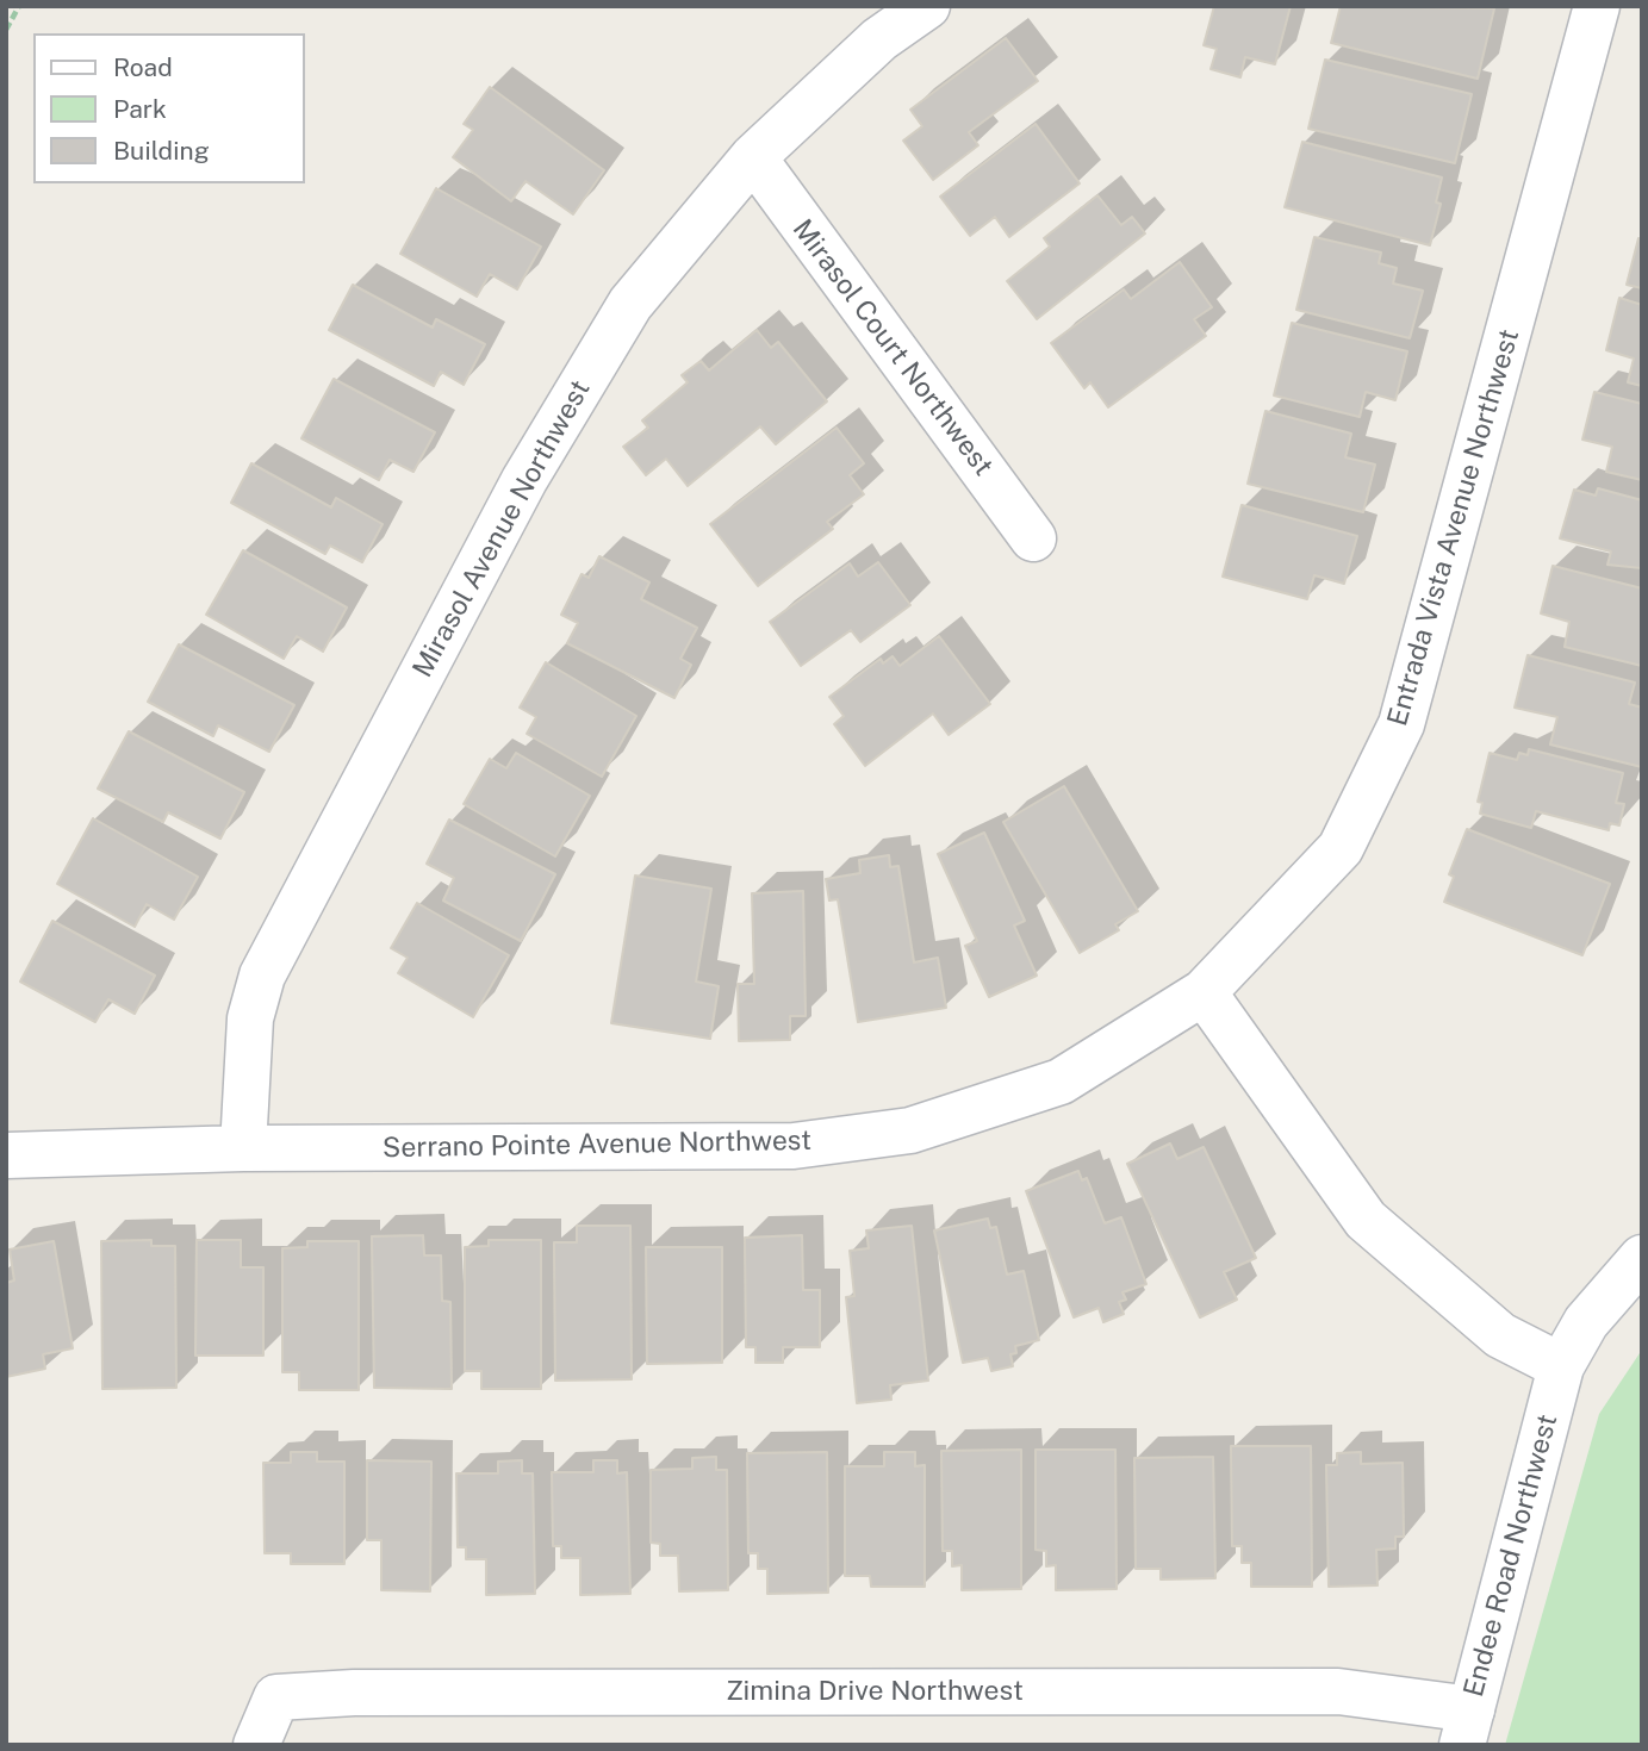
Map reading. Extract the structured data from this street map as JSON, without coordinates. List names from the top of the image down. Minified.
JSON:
{"streets":{"street":["Mirasol Court Northwest","Entrada Vista Avenue Northwest","Mirasol Avenue Northwest","Serrano Pointe Avenue Northwest","Endee Road Northwest","Zimina Drive Northwest"]},"crossings":[["Mirasol Court Northwest","Mirasol Avenue Northwest"],["Entrada Vista Avenue Northwest","Serrano Pointe Avenue Northwest"],["Mirasol Avenue Northwest","Serrano Pointe Avenue Northwest"],["Endee Road Northwest","Zimina Drive Northwest"]],"legend":["Road","Park","Building"]}
